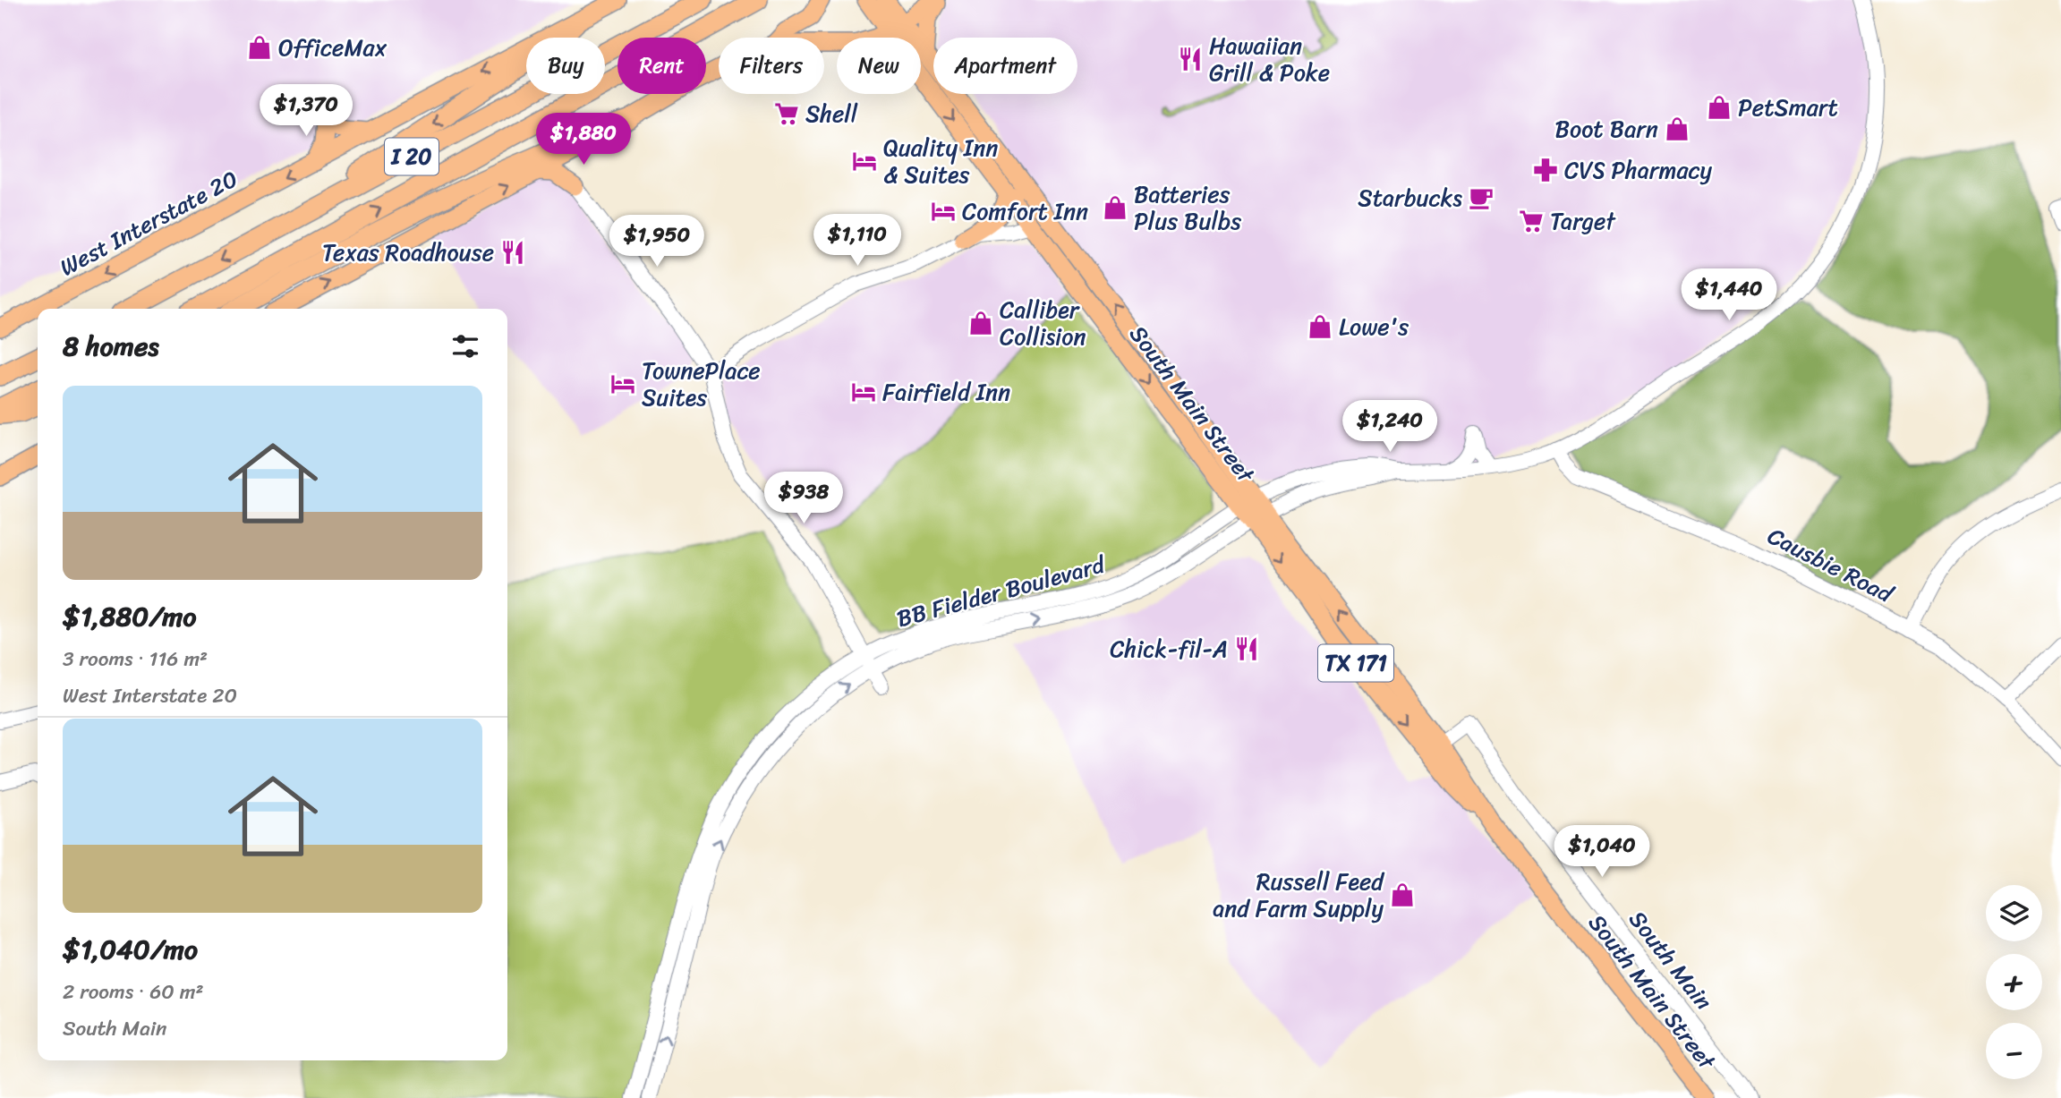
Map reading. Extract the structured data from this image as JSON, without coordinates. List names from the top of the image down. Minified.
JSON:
{"streets":{"highway":["I 20"],"main road":["West Interstate 20","South Main Street","TX 171"],"street":["Causbie Road","BB Fielder Boulevard","South Main"]},"crossings":[["South Main Street","BB Fielder Boulevard"],["South Main Street","South Main"],["Causbie Road","BB Fielder Boulevard"]],"places":{"shop":["OfficeMax","PetSmart","Boot Barn","Batteries Plus Bulbs","Calliber Collision","Lowe's","Russell Feed and Farm Supply"],"restaurant":["Hawaiian Grill & Poke","Texas Roadhouse","Chick-fil-A"],"supermarket":["Shell","Target"],"hotel":["Quality Inn & Suites","Comfort Inn","TownePlace Suites","Fairfield Inn"],"pharmacy":["CVS Pharmacy"],"cafe":["Starbucks"]},"page":{"chip":["Buy","Rent","Filters","New","Apartment"],"price":["$1,370","$1,880","$1,110","$1,950","$1,440","$1,240","$938","$1,040"],"heading":"8 homes","list":[{"name":"$1,880/mo","note":"3 rooms · 116 m² · West Interstate 20"},{"name":"$1,040/mo","note":"2 rooms · 60 m² · South Main"}],"map_buttons":["+","−"]}}
